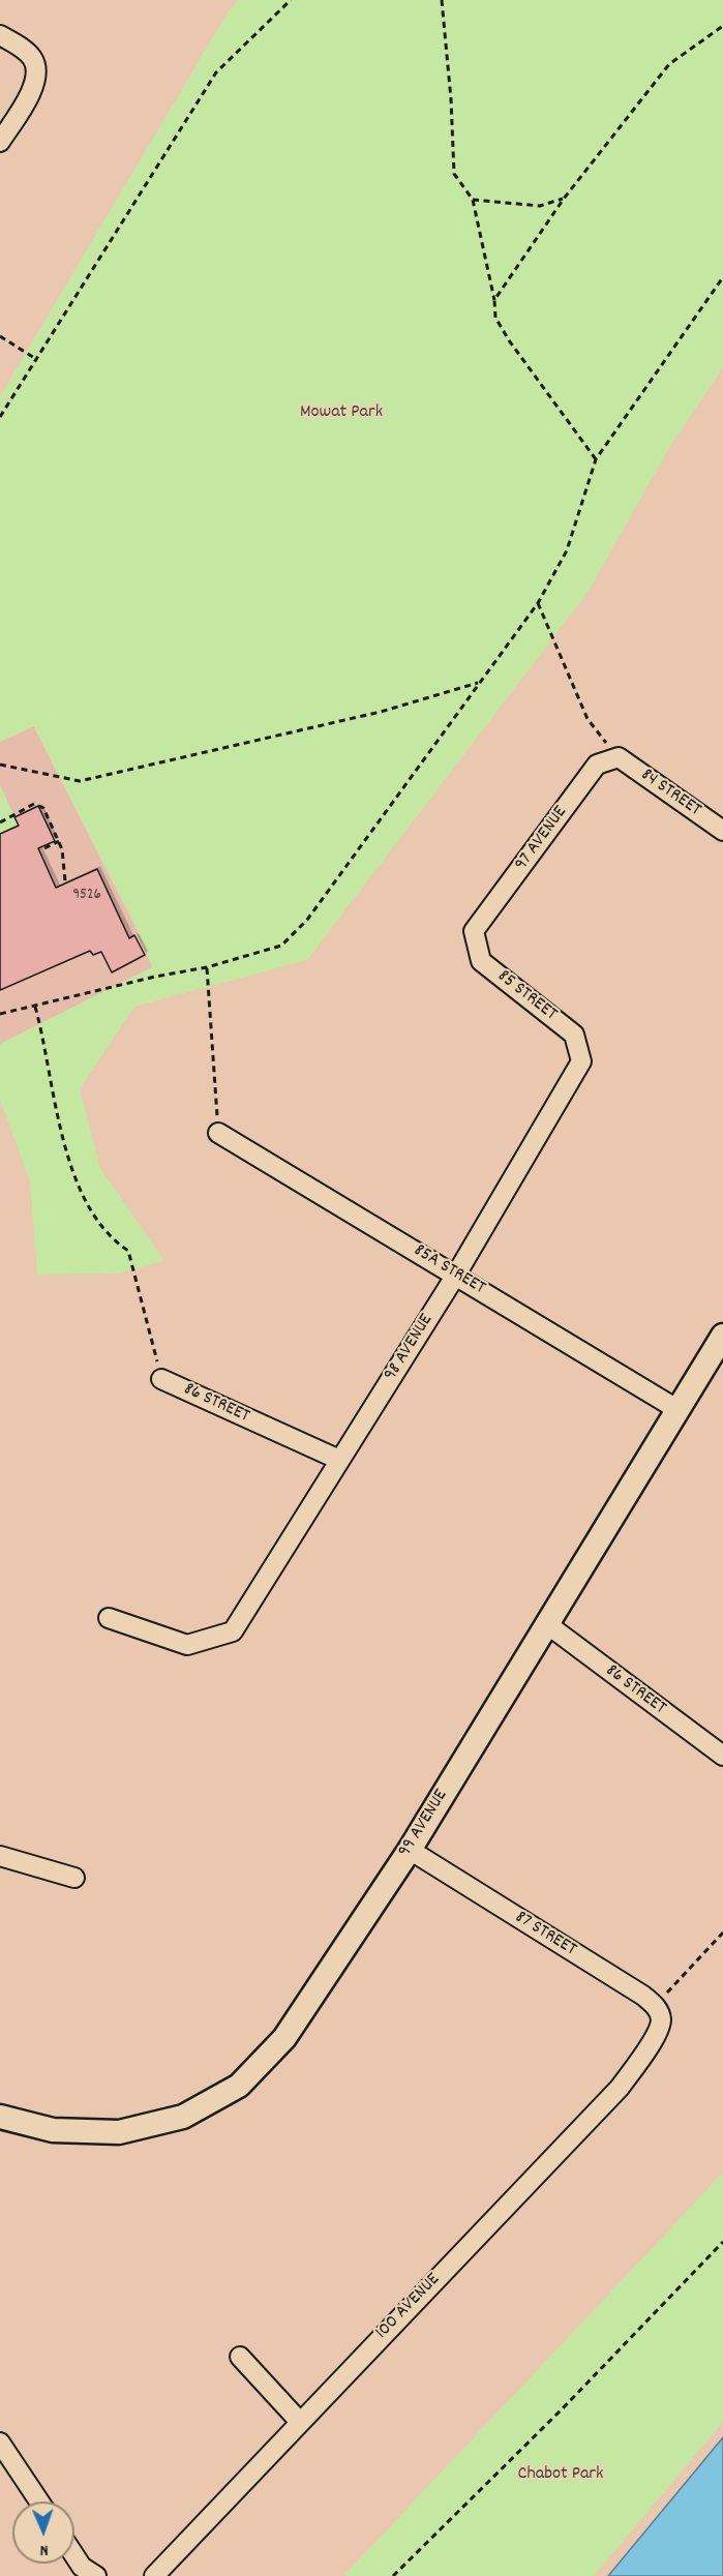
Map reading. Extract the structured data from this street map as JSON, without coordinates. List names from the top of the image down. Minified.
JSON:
{"streets":{"street":["84 STREET","97 AVENUE","85 STREET","85A STREET","98 AVENUE","86 STREET","99 AVENUE","87 STREET","100 AVENUE"]},"crossings":[["84 STREET","97 AVENUE"],["97 AVENUE","85 STREET"],["85 STREET","98 AVENUE"],["85A STREET","98 AVENUE"],["85A STREET","99 AVENUE"],["98 AVENUE","86 STREET"],["86 STREET","99 AVENUE"],["99 AVENUE","87 STREET"],["87 STREET","100 AVENUE"]],"parks":["Mowat Park","Chabot Park"],"house_numbers":["9526"],"north":"bottom"}
